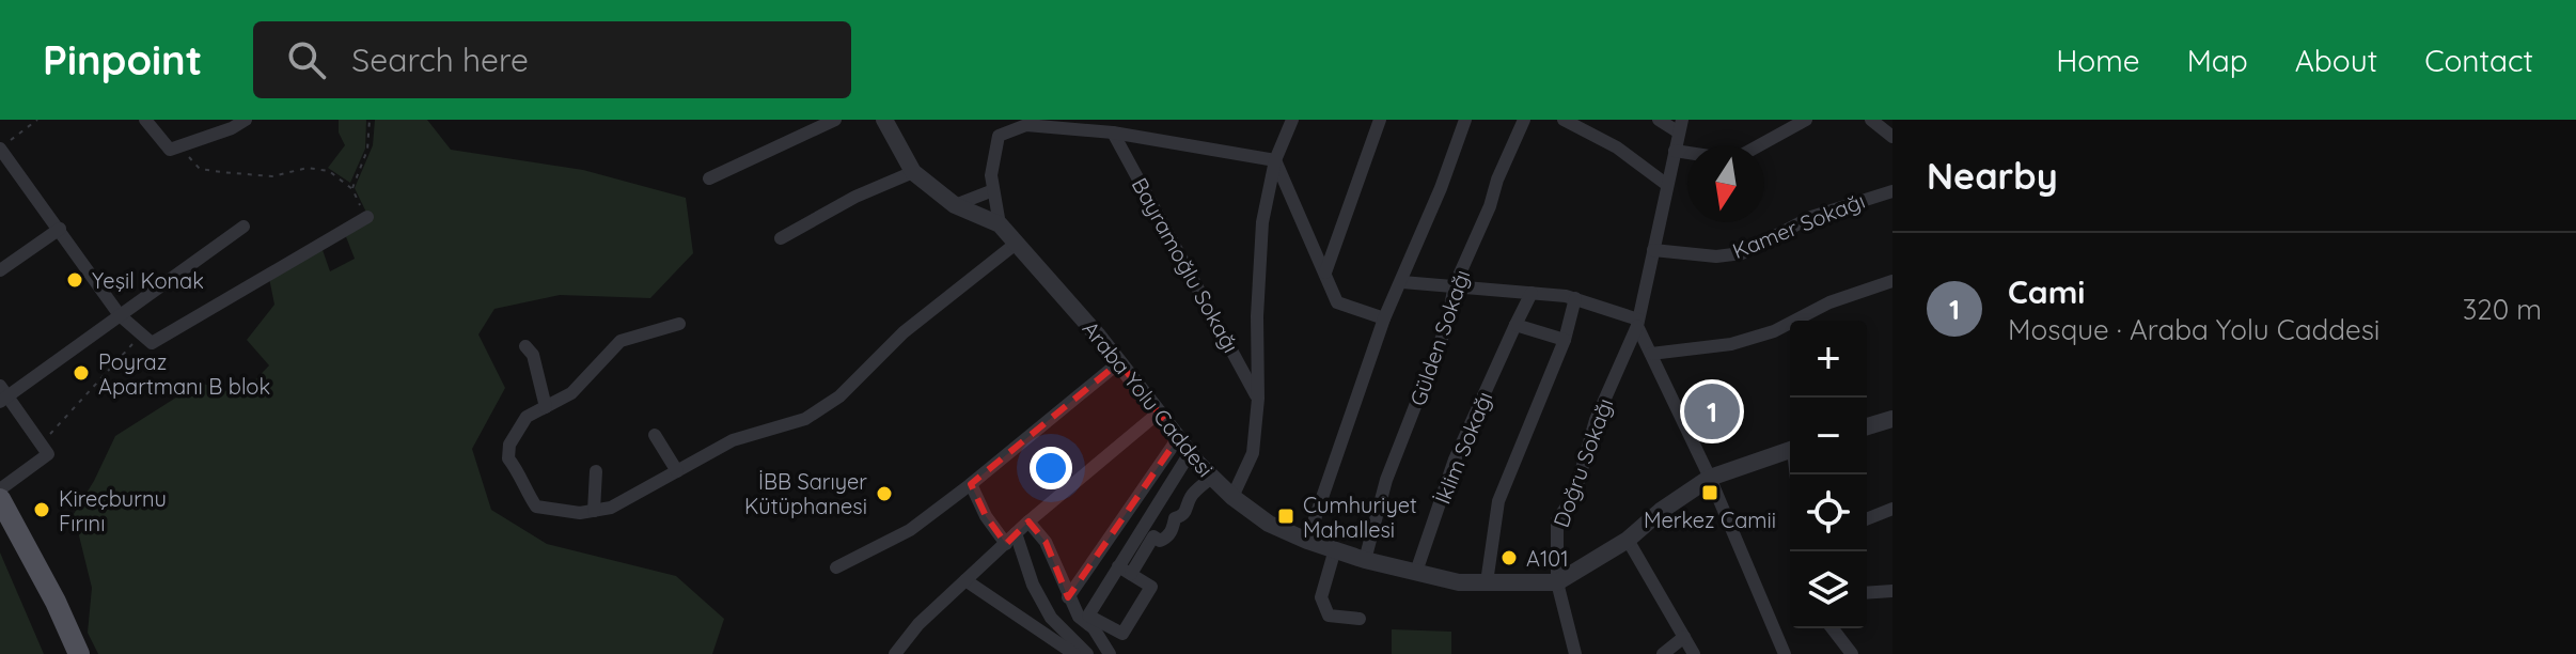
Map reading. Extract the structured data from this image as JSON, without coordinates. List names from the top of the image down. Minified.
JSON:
{"streets":{"street":["Kamer Sokağı","Bayramoğlu Sokağı","Gülden Sokağı","Araba Yolu Caddesi","İklim Sokağı","Doğru Sokağı"]},"crossings":[["Kamer Sokağı","Doğru Sokağı"],["Gülden Sokağı","Araba Yolu Caddesi"],["Araba Yolu Caddesi","İklim Sokağı"],["Araba Yolu Caddesi","Doğru Sokağı"]],"places":{"other":["Yeşil Konak","Poyraz Apartmanı B blok","İBB Sarıyer Kütüphanesi","Kireçburnu Fırını","A101"],"transit":["Merkez Camii","Cumhuriyet Mahallesi"]},"north":"bottom","page":{"header":"Pinpoint","search":"Search here","nav":["Home","Map","About","Contact"],"heading":"Nearby","list":[{"mark":"1","name":"Cami","note":"Mosque · Araba Yolu Caddesi","value":"320 m"}],"map_buttons":["+","−"],"pins":"1"}}
